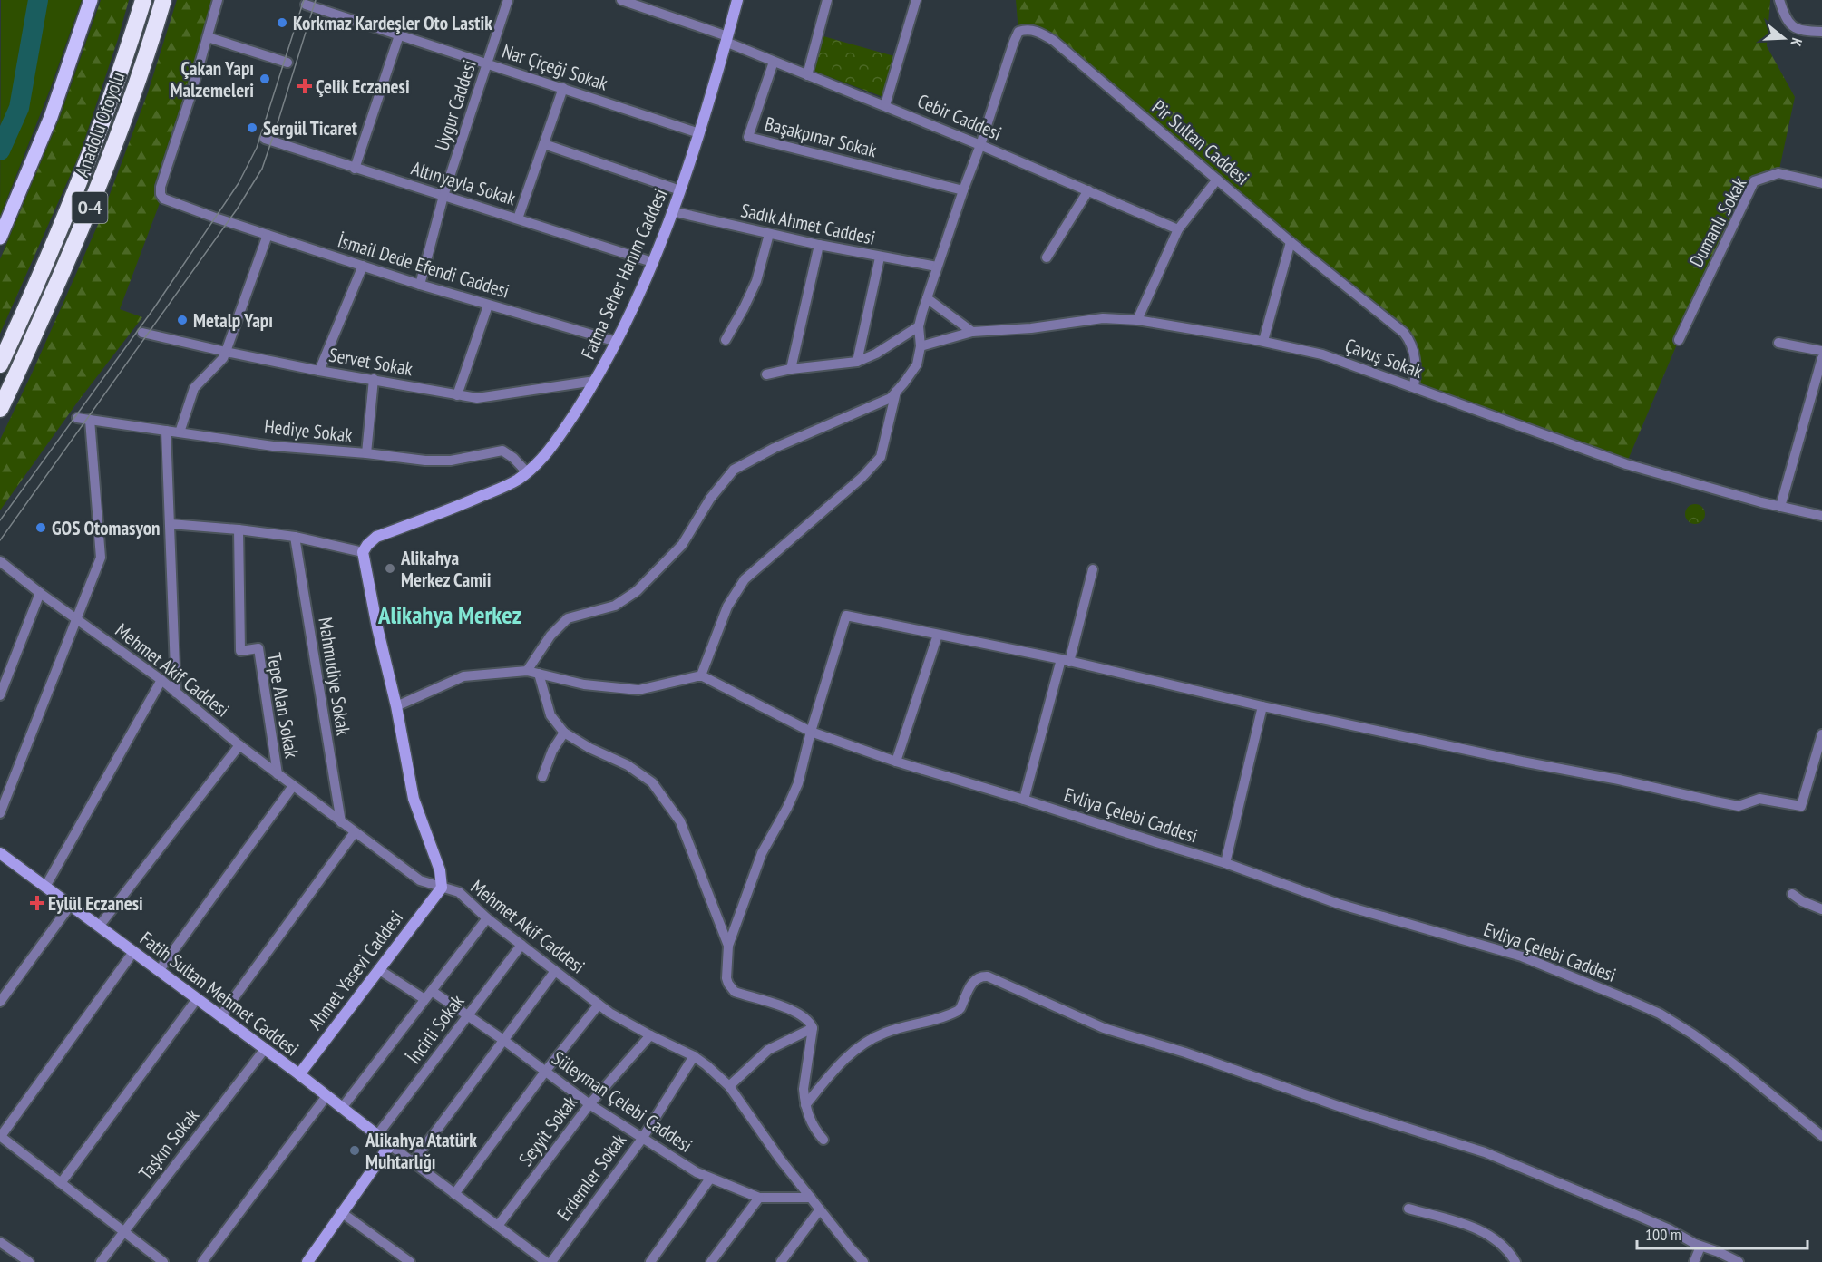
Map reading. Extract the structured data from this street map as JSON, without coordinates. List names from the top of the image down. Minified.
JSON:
{"streets":{"highway":["Anadolu Otoyolu","O-4"],"street":["Nar Çiçeği Sokak","Uygur Caddesi","Cebir Caddesi","Başakpınar Sokak","Pir Sultan Caddesi","Altınyayla Sokak","Dumanlı Sokak","Sadık Ahmet Caddesi","İsmail Dede Efendi Caddesi","Fatma Seher Hanım Caddesi","Çavuş Sokak","Servet Sokak","Hediye Sokak","Mehmet Akif Caddesi","Mahmudiye Sokak","Tepe Alan Sokak","Evliya Çelebi Caddesi","Ahmet Yasevi Caddesi","Fatih Sultan Mehmet Caddesi","İncirli Sokak","Süleyman Çelebi Caddesi","Seyyit Sokak","Taşkın Sokak","Erdemler Sokak"]},"crossings":[["Nar Çiçeği Sokak","Uygur Caddesi"],["Nar Çiçeği Sokak","Fatma Seher Hanım Caddesi"],["Uygur Caddesi","Altınyayla Sokak"],["Uygur Caddesi","İsmail Dede Efendi Caddesi"],["Cebir Caddesi","Başakpınar Sokak"],["Cebir Caddesi","Pir Sultan Caddesi"],["Cebir Caddesi","Fatma Seher Hanım Caddesi"],["Pir Sultan Caddesi","Çavuş Sokak"],["Altınyayla Sokak","Fatma Seher Hanım Caddesi"],["Sadık Ahmet Caddesi","Fatma Seher Hanım Caddesi"],["İsmail Dede Efendi Caddesi","Fatma Seher Hanım Caddesi"],["Fatma Seher Hanım Caddesi","Servet Sokak"],["Fatma Seher Hanım Caddesi","Hediye Sokak"],["Mehmet Akif Caddesi","Mahmudiye Sokak"],["Mehmet Akif Caddesi","Tepe Alan Sokak"],["Mehmet Akif Caddesi","Ahmet Yasevi Caddesi"],["Mehmet Akif Caddesi","İncirli Sokak"],["Mehmet Akif Caddesi","Süleyman Çelebi Caddesi"],["Mehmet Akif Caddesi","Seyyit Sokak"],["Mehmet Akif Caddesi","Erdemler Sokak"],["Ahmet Yasevi Caddesi","Fatih Sultan Mehmet Caddesi"],["Fatih Sultan Mehmet Caddesi","İncirli Sokak"],["Fatih Sultan Mehmet Caddesi","Taşkın Sokak"],["İncirli Sokak","Süleyman Çelebi Caddesi"],["Süleyman Çelebi Caddesi","Seyyit Sokak"],["Süleyman Çelebi Caddesi","Erdemler Sokak"]],"districts":["Alikahya Merkez"],"places":{"other":["Korkmaz Kardeşler Oto Lastik","Çakan Yapı Malzemeleri","Sergül Ticaret","Metalp Yapı","GOS Otomasyon","Alikahya Merkez Camii","Alikahya Atatürk Muhtarlığı"],"health":["Çelik Eczanesi","Eylül Eczanesi"]},"scale_bar":"100 m","north":"right"}
